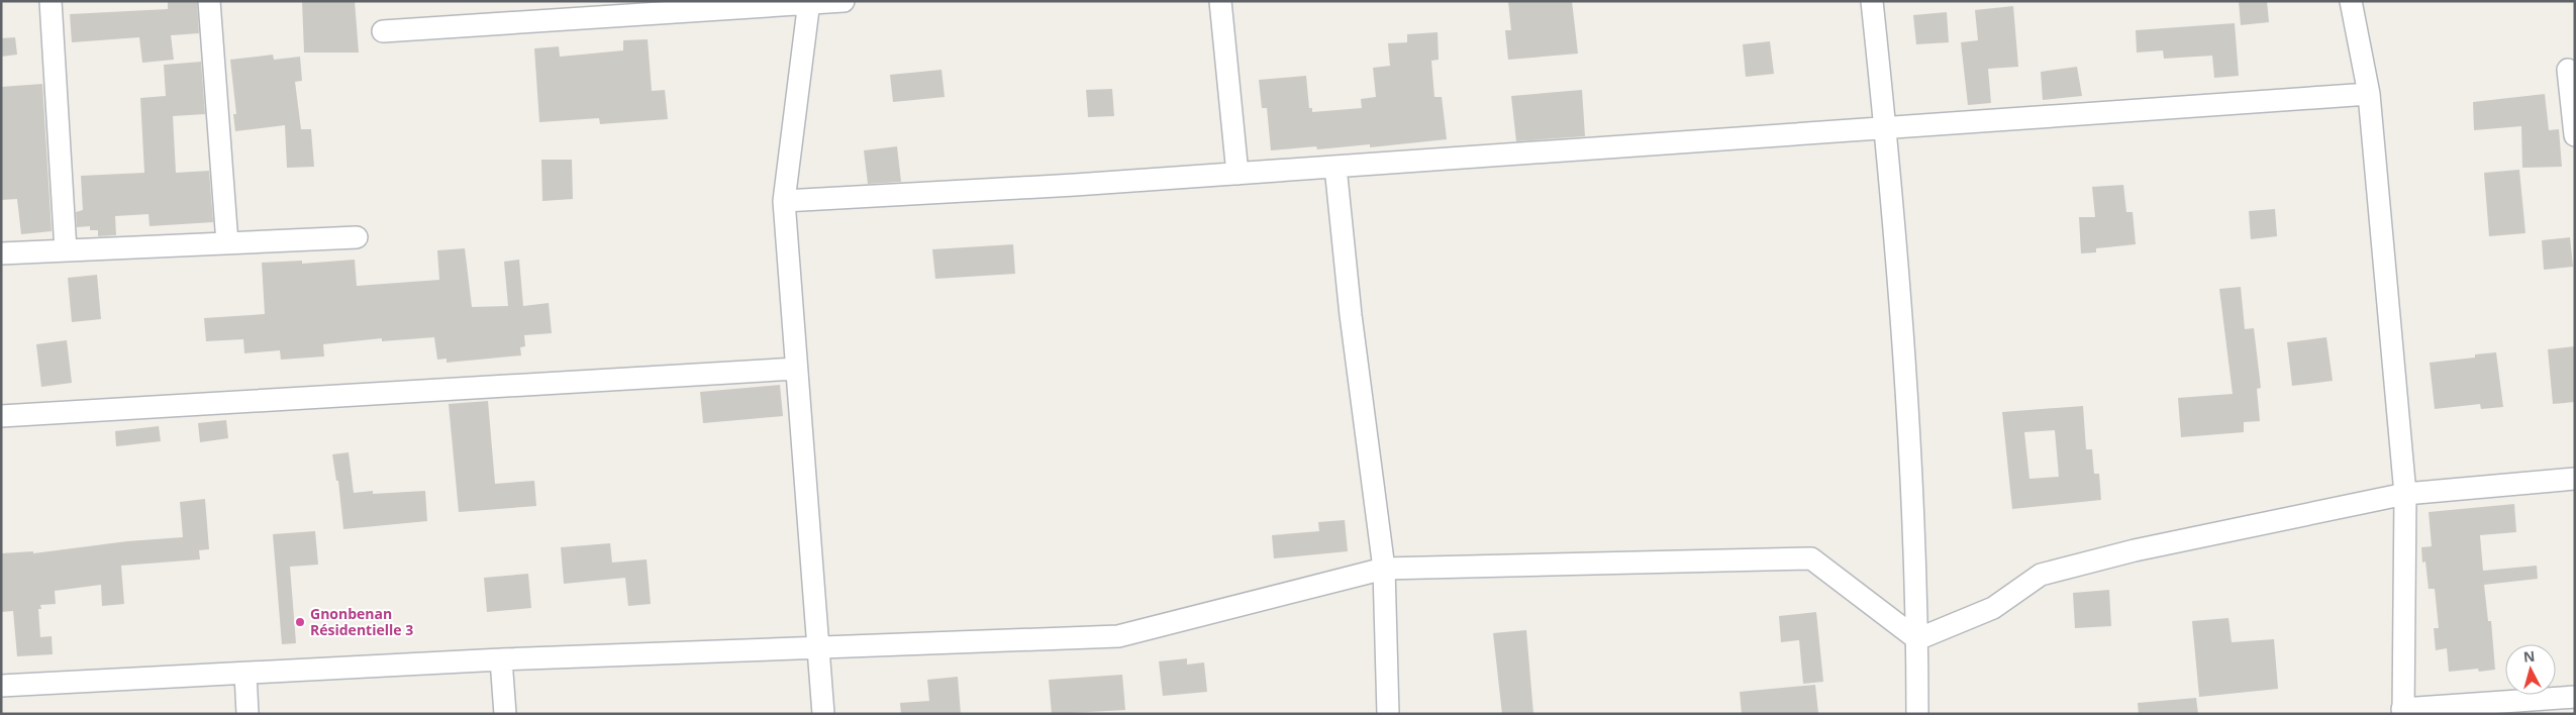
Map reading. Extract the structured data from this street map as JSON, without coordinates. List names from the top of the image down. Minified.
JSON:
{"places":["Gnonbenan Résidentielle 3"],"north":"top"}
